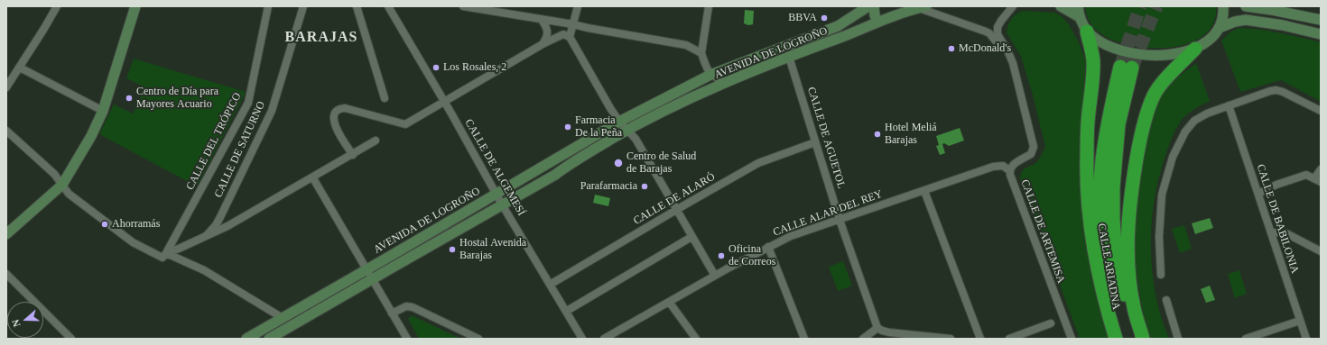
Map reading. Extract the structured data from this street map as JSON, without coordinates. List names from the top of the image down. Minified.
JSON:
{"streets":{"highway":["CALLE ARIADNA"],"main road":["AVENIDA DE LOGROÑO"],"street":["CALLE DE AGUETOL","CALLE DEL TRÓPICO","CALLE DE SATURNO","CALLE DE ALGEMESÍ","CALLE DE ALARÓ","CALLE ALAR DEL REY","CALLE DE BABILONIA","CALLE DE ARTEMISA"]},"crossings":[["AVENIDA DE LOGROÑO","CALLE DE AGUETOL"],["AVENIDA DE LOGROÑO","CALLE DE ALGEMESÍ"],["AVENIDA DE LOGROÑO","CALLE DE ARTEMISA"],["CALLE DE AGUETOL","CALLE DE ALARÓ"],["CALLE DE AGUETOL","CALLE ALAR DEL REY"],["CALLE DE ALGEMESÍ","CALLE DE ALARÓ"],["CALLE ALAR DEL REY","CALLE DE ARTEMISA"]],"districts":["BARAJAS"],"places":["BBVA","McDonald's","Los Rosales, 2","Centro de Día para Mayores Acuario","Farmacia De la Peña","Hotel Meliá Barajas","Centro de Salud de Barajas","Parafarmacia","Ahorramás","Hostal Avenida Barajas","Oficina de Correos"],"north":"left"}
